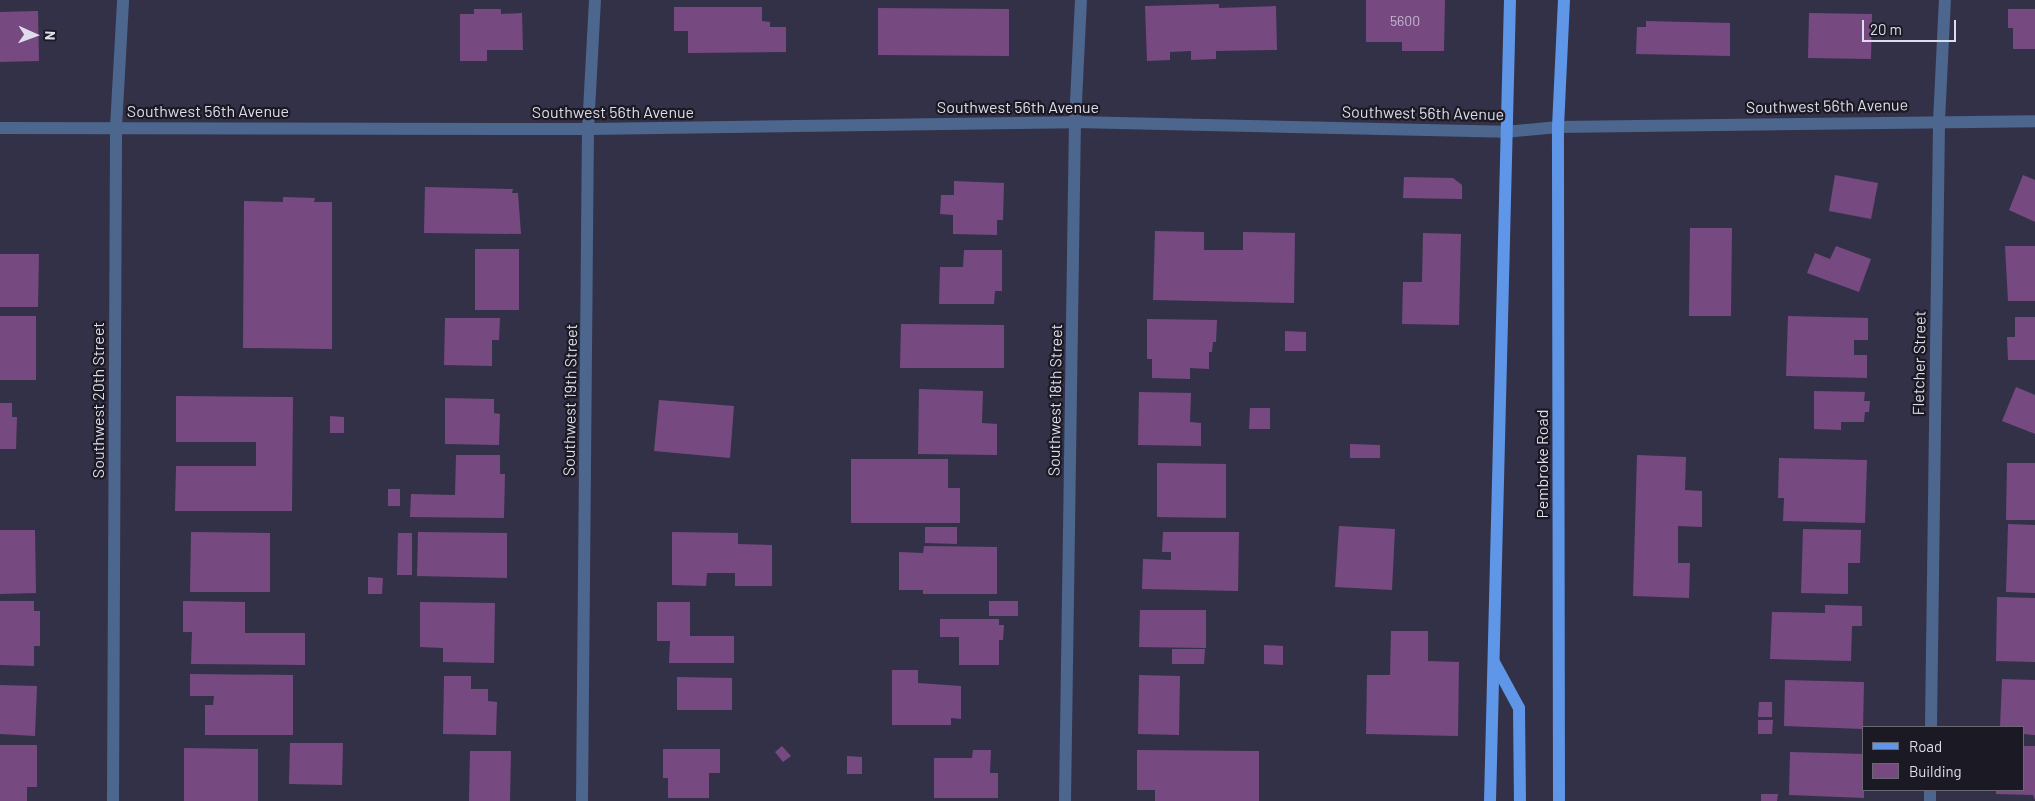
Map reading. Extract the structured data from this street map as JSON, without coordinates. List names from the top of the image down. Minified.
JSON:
{"streets":{"main road":["Pembroke Road"],"street":["Southwest 56th Avenue","Fletcher Street","Southwest 20th Street","Southwest 19th Street","Southwest 18th Street"]},"crossings":[["Southwest 56th Avenue","Fletcher Street"],["Southwest 56th Avenue","Southwest 20th Street"],["Southwest 56th Avenue","Southwest 19th Street"],["Southwest 56th Avenue","Southwest 18th Street"],["Southwest 56th Avenue","Pembroke Road"]],"house_numbers":["5600"],"legend":["Road","Building"],"scale_bar":"20 m","north":"right"}
